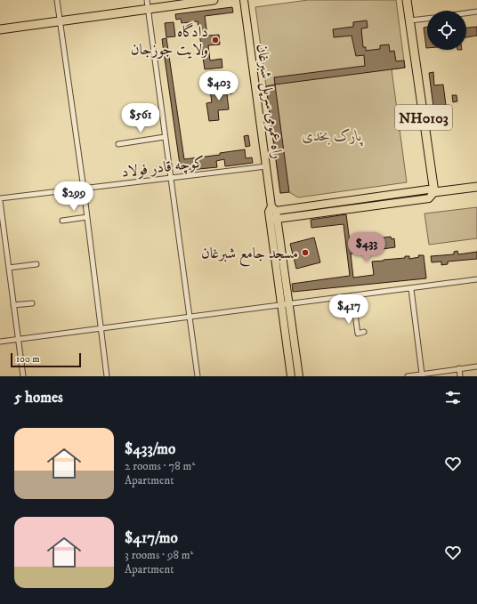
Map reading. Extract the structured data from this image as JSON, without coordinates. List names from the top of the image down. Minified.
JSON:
{"streets":{"highway":["NH0103"],"main road":["راه عمومی سرپل شبرغان"],"street":["کوچه قادر فولاد"]},"crossings":[["راه عمومی سرپل شبرغان","کوچه قادر فولاد"]],"parks":["پارک بخدی"],"places":["دادگاه ولایت جوزجان","مسجد جامع شبرغان"],"scale_bar":"100 m","page":{"price":["$403","$561","$299","$433","$417"],"scale":"100 m","heading":"5 homes","list":[{"name":"$433/mo","note":"2 rooms · 78 m² · Apartment"},{"name":"$417/mo","note":"3 rooms · 98 m² · Apartment"}]}}
